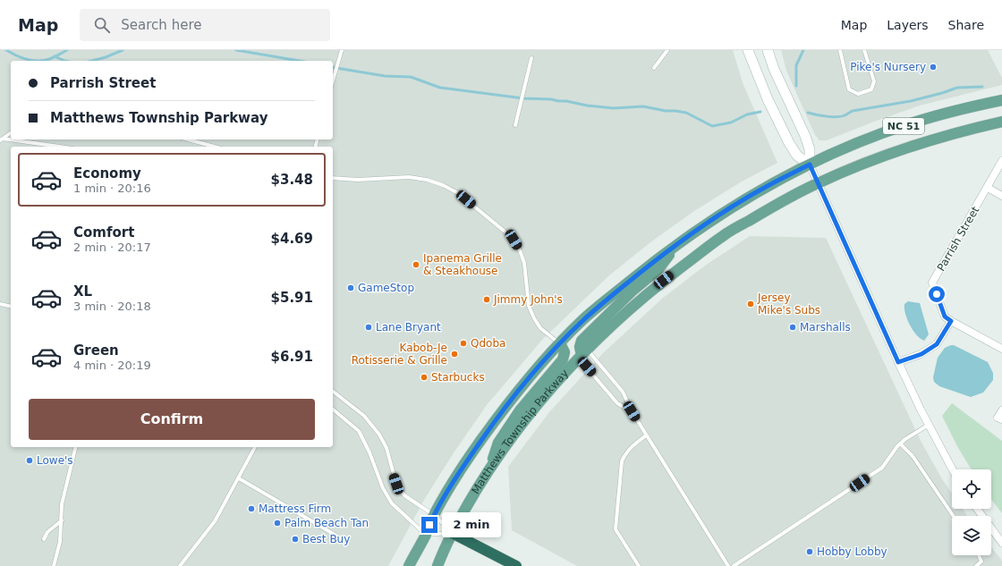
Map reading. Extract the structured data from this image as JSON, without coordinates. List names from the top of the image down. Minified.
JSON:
{"streets":{"main road":["NC 51","Matthews Township Parkway"],"street":["Parrish Street"]},"places":["Pike's Nursery","Ipanema Grille & Steakhouse","GameStop","Jimmy John's","Jersey Mike's Subs","Lane Bryant","Marshalls","Qdoba","Kabob-Je Rotisserie & Grille","Starbucks","Lowe's","Mattress Firm","Palm Beach Tan","Best Buy","Hobby Lobby"],"page":{"header":"Map","search":"Search here","nav":["Map","Layers","Share"],"banner":["Parrish Street","Matthews Township Parkway"],"list":[{"name":"Economy","note":"1 min · 20:16","value":"$3.48"},{"name":"Comfort","note":"2 min · 20:17","value":"$4.69"},{"name":"XL","note":"3 min · 20:18","value":"$5.91"},{"name":"Green","note":"4 min · 20:19","value":"$6.91"}],"buttons":"Confirm","bubble":"2 min"}}
